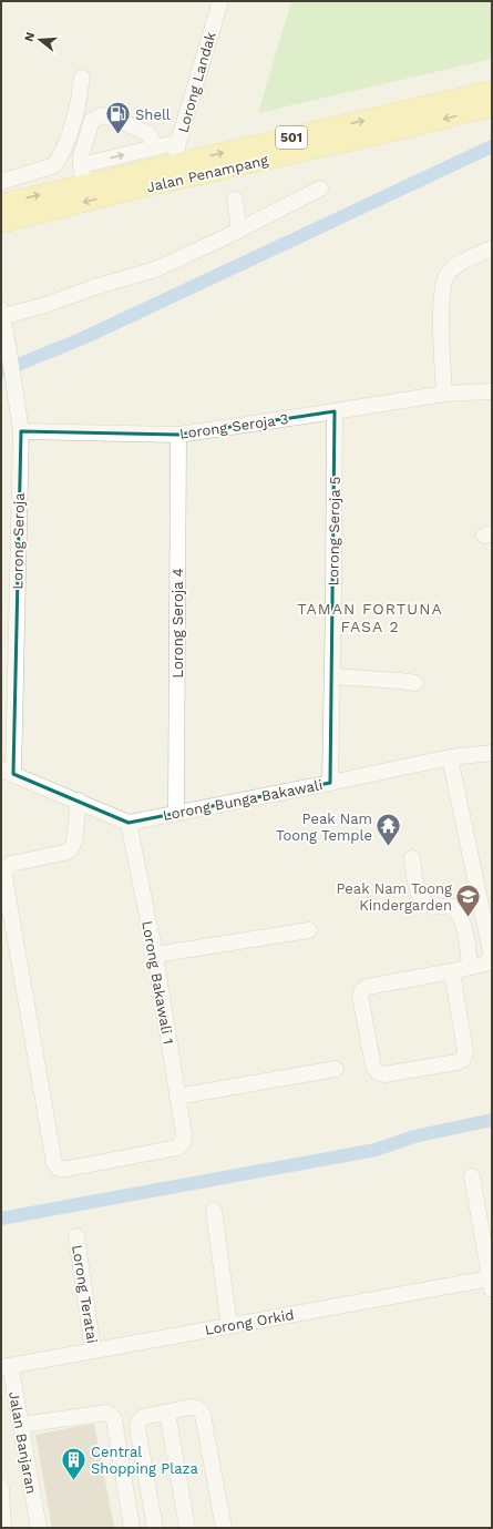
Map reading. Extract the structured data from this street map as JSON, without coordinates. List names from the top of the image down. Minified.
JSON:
{"streets":{"main road":["501","Jalan Penampang"],"street":["Lorong Landak","Lorong Seroja 3","Lorong Seroja 5","Lorong Seroja","Lorong Seroja 4","Lorong Bunga Bakawali","Lorong Bakawali 1","Lorong Teratai","Lorong Orkid","Jalan Banjaran"]},"crossings":[["Lorong Landak","Jalan Penampang"],["Lorong Seroja 3","Lorong Seroja 5"],["Lorong Seroja 3","Lorong Seroja"],["Lorong Seroja 3","Lorong Seroja 4"],["Lorong Seroja 5","Lorong Bunga Bakawali"],["Lorong Seroja 4","Lorong Bunga Bakawali"],["Lorong Bunga Bakawali","Lorong Bakawali 1"],["Lorong Teratai","Lorong Orkid"],["Lorong Orkid","Jalan Banjaran"]],"districts":["TAMAN FORTUNA FASA 2"],"places":{"fuel station":["Shell"],"temple":["Peak Nam Toong Temple"],"school or university":["Peak Nam Toong Kindergarden"],"building":["Central Shopping Plaza"]},"north":"left"}
